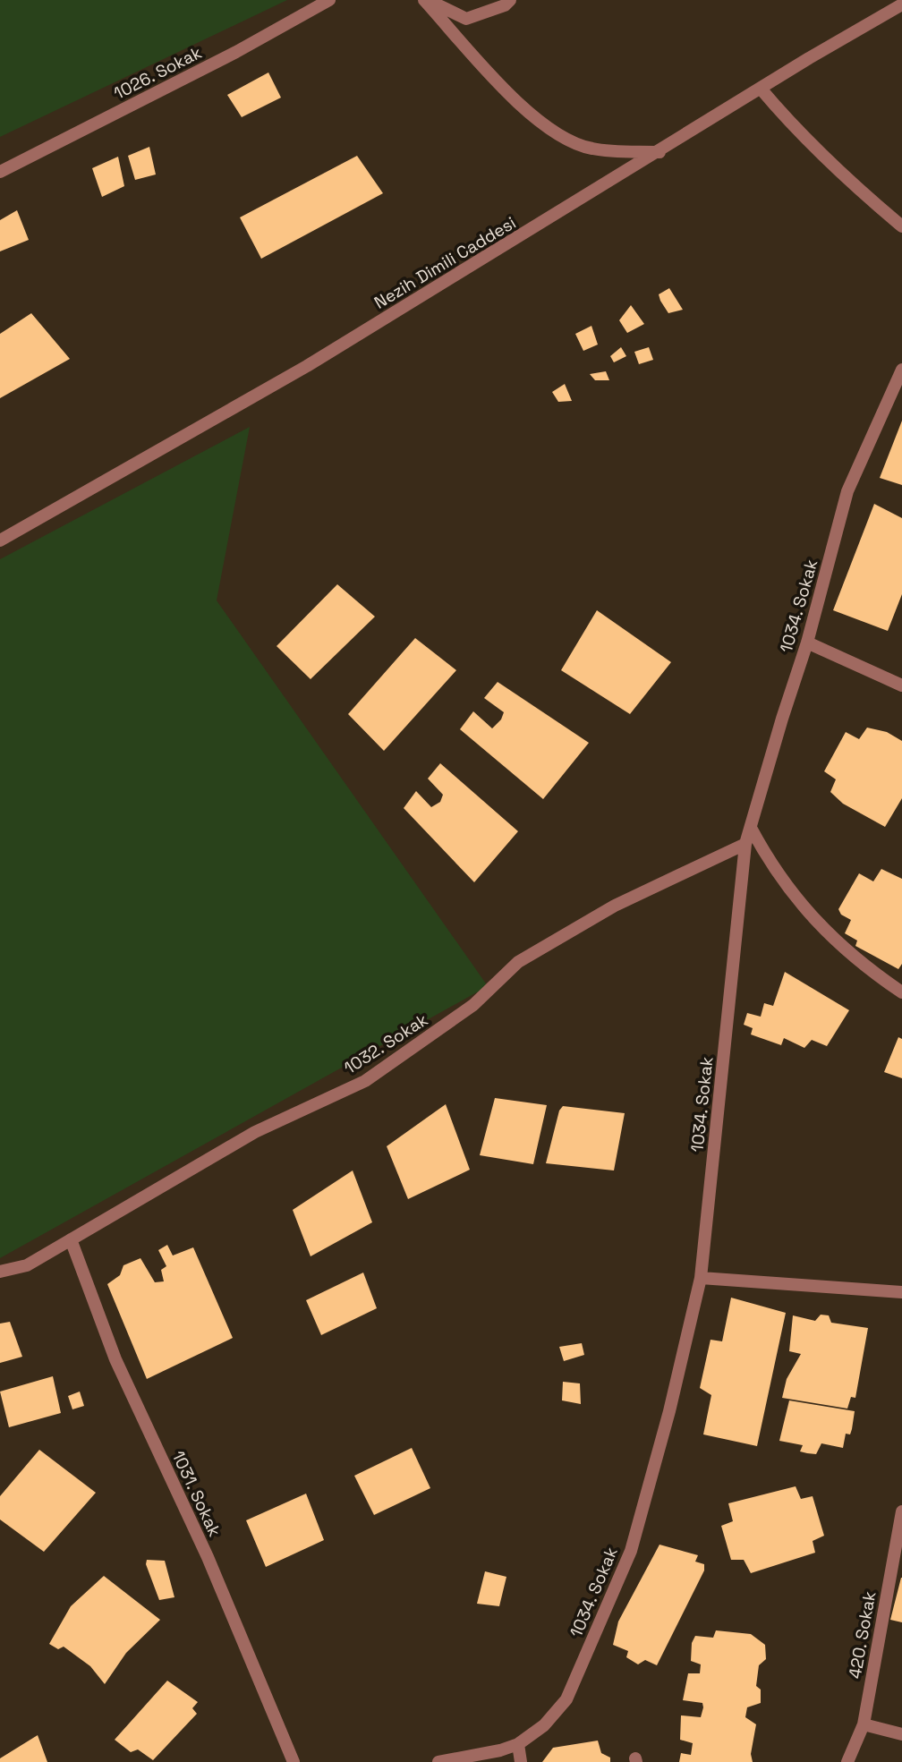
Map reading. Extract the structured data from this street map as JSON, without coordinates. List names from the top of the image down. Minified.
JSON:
{"streets":{"street":["1026. Sokak","Nezih Dimili Caddesi","1034. Sokak","1032. Sokak","1031. Sokak","420. Sokak"]},"crossings":[["1034. Sokak","1032. Sokak"],["1032. Sokak","1031. Sokak"]]}
